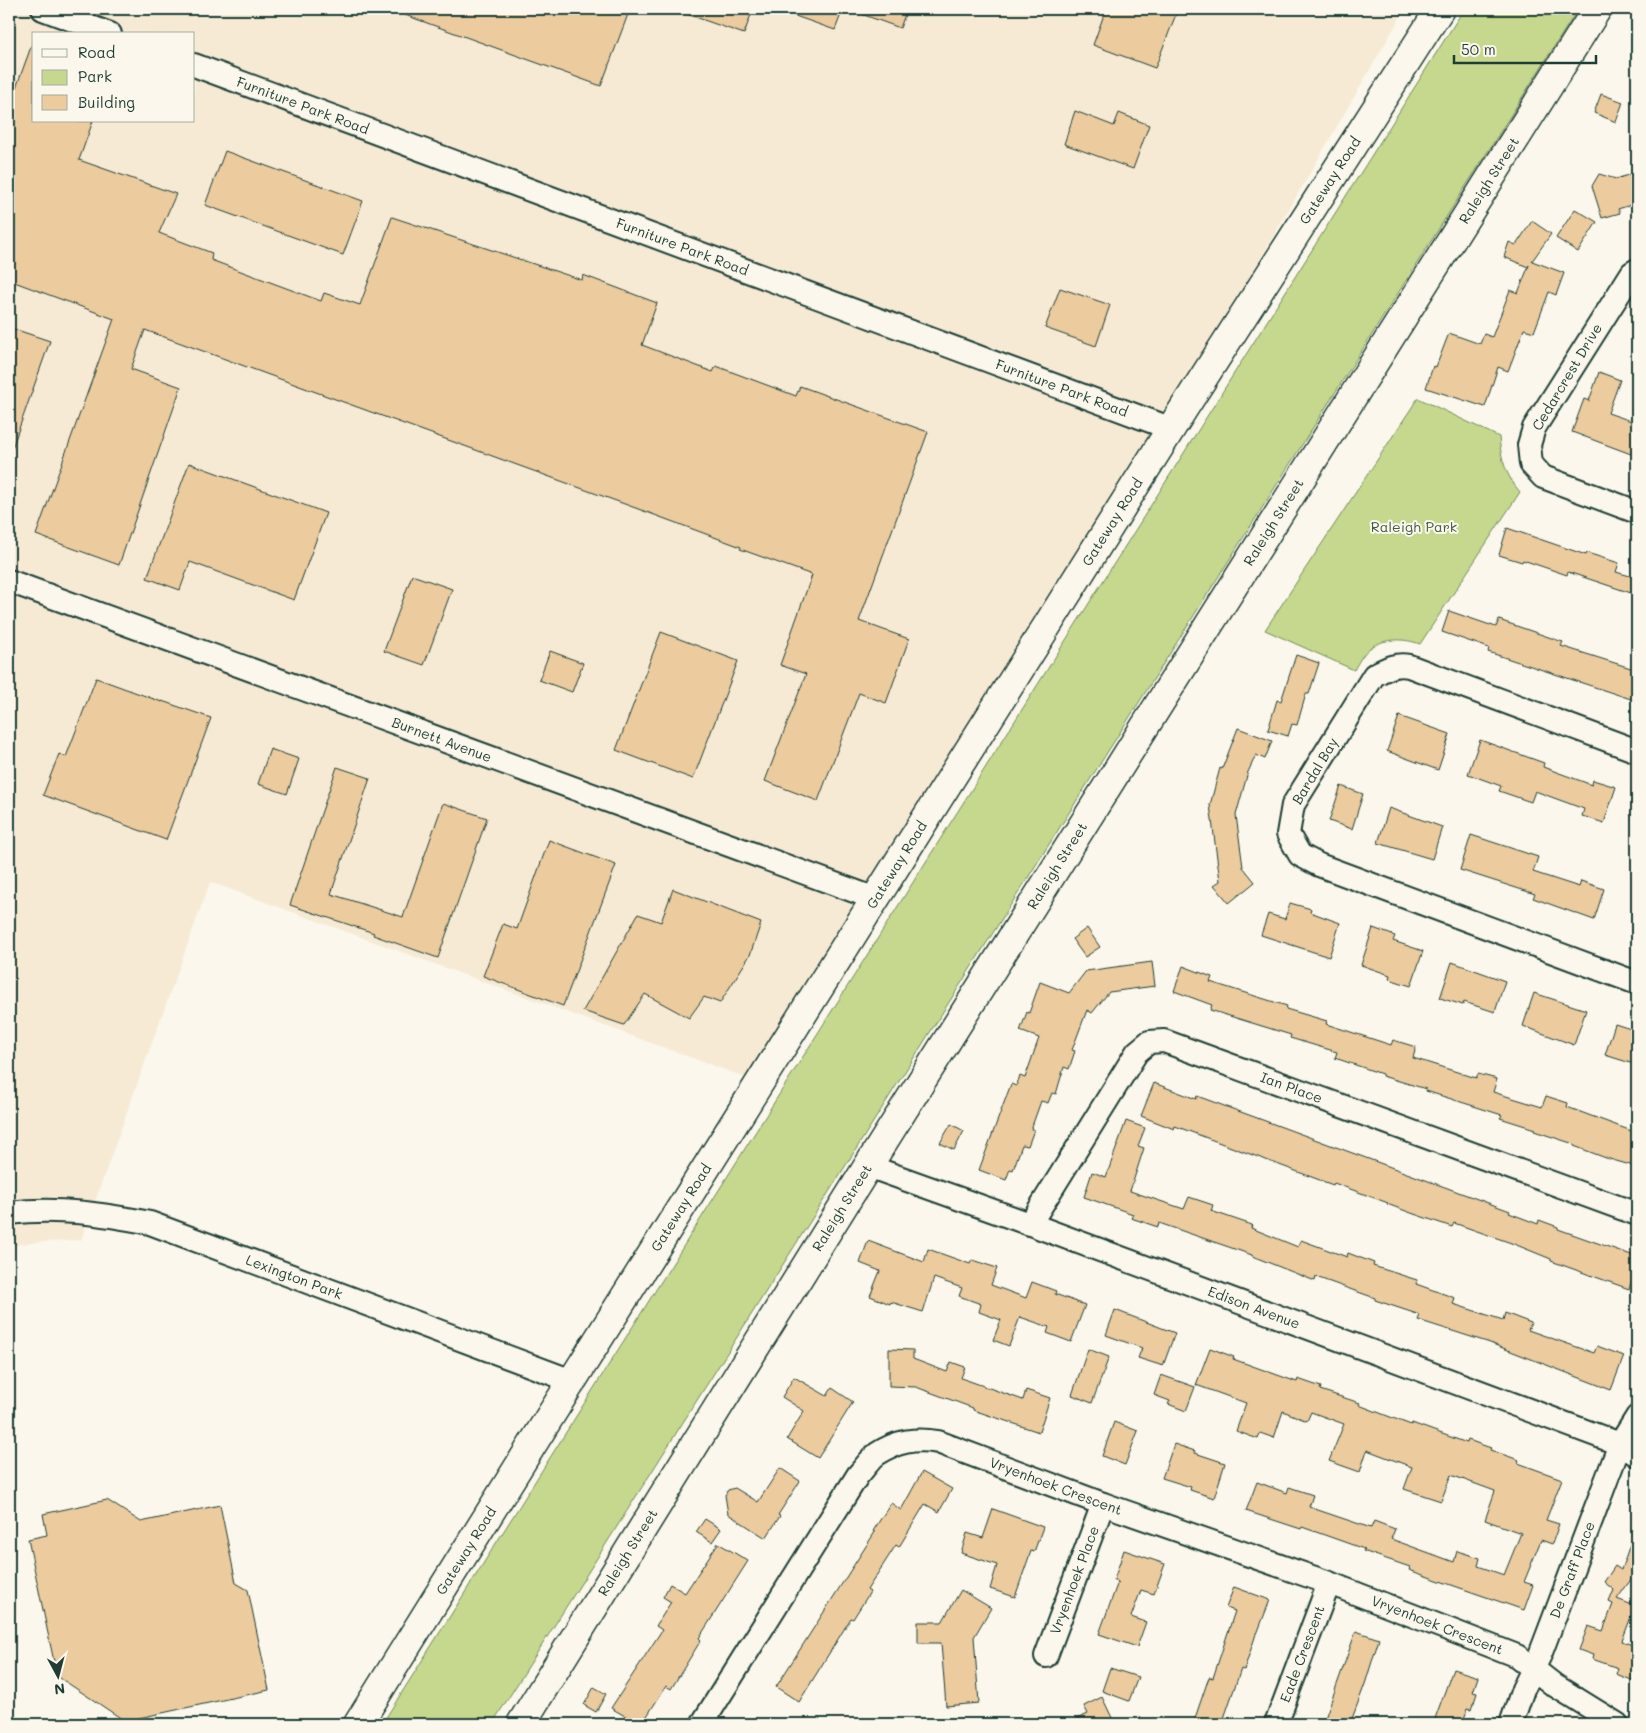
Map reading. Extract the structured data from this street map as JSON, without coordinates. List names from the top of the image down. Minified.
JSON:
{"streets":{"main road":["Raleigh Street","Gateway Road"],"street":["Furniture Park Road","Cedarcrest Drive","Burnett Avenue","Bardal Bay","Ian Place","Lexington Park","Edison Avenue","Vryenhoek Crescent","De Graff Place","Vryenhoek Place","Eade Crescent"]},"crossings":[["Furniture Park Road","Gateway Road"],["Raleigh Street","Edison Avenue"],["Gateway Road","Burnett Avenue"],["Gateway Road","Lexington Park"],["Ian Place","Edison Avenue"],["Edison Avenue","De Graff Place"],["Vryenhoek Crescent","De Graff Place"],["Vryenhoek Crescent","Vryenhoek Place"],["Vryenhoek Crescent","Eade Crescent"]],"parks":["Raleigh Park"],"legend":["Road","Park","Building"],"scale_bar":"50 m","north":"bottom"}
